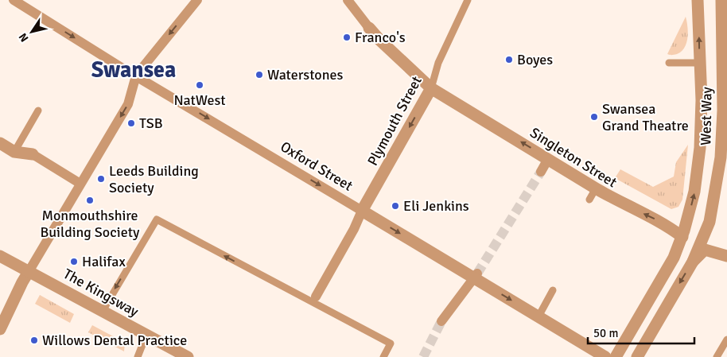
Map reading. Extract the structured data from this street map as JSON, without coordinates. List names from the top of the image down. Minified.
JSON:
{"streets":{"street":["West Way","Plymouth Street","Singleton Street","Oxford Street","The Kingsway"]},"crossings":[["Plymouth Street","Singleton Street"],["Plymouth Street","Oxford Street"]],"one_way":["Plymouth Street","Singleton Street","Oxford Street"],"districts":["Swansea"],"places":["Franco's","Boyes","Waterstones","NatWest","Swansea Grand Theatre","TSB","Leeds Building Society","Monmouthshire Building Society","Eli Jenkins","Halifax","Willows Dental Practice"],"scale_bar":"50 m","north":"bottom left"}
